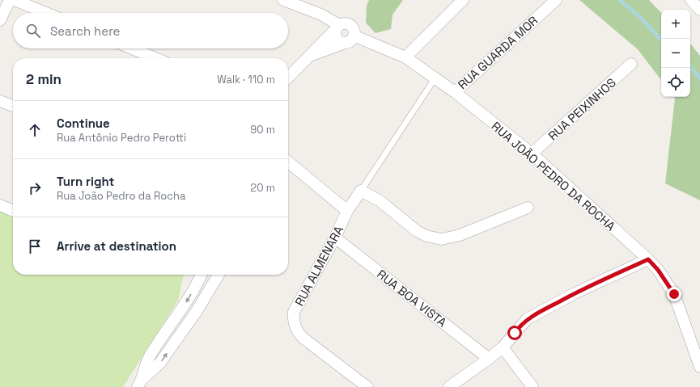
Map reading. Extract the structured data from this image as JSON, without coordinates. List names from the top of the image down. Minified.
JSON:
{"streets":{"street":["RUA GUARDA MOR","RUA PEIXINHOS","RUA JOÃO PEDRO DA ROCHA","RUA ALMENARA","RUA BOA VISTA"]},"crossings":[["RUA GUARDA MOR","RUA JOÃO PEDRO DA ROCHA"],["RUA PEIXINHOS","RUA JOÃO PEDRO DA ROCHA"],["RUA ALMENARA","RUA BOA VISTA"]],"page":{"map_buttons":["+","−"],"search":"Search here","heading":["2 min","Walk · 110 m"],"list":[["Continue","Rua Antônio Pedro Perotti","90 m"],["Turn right","Rua João Pedro da Rocha","20 m"],"Arrive at destination"]}}
